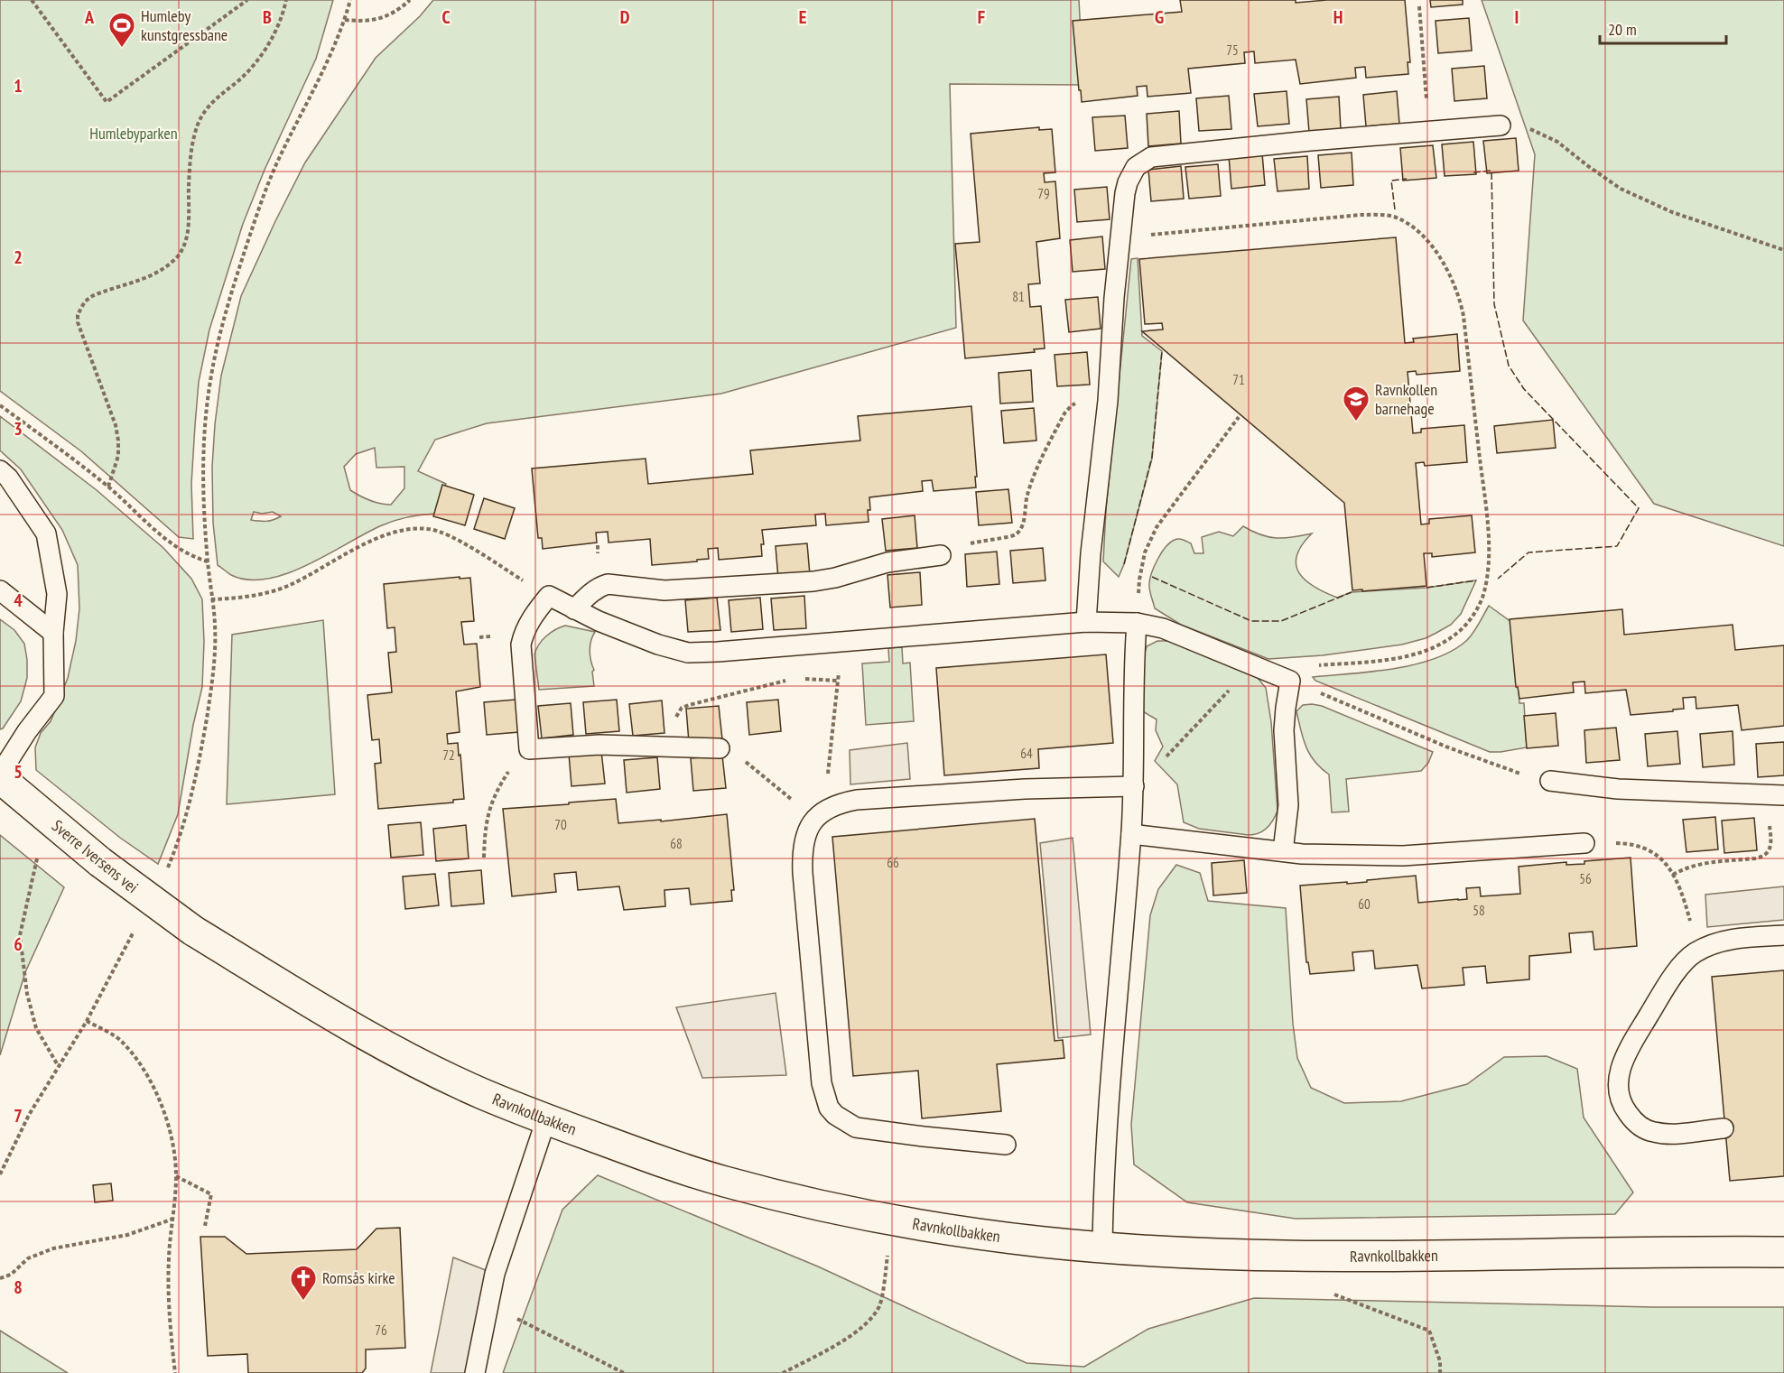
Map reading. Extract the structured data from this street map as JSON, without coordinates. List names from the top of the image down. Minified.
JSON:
{"streets":{"street":["Sverre Iversens vei","Ravnkollbakken"]},"crossings":[["Sverre Iversens vei","Ravnkollbakken"]],"parks":["Humlebyparken"],"places":{"sports":["Humleby kunstgressbane"],"school or university":["Ravnkollen barnehage"],"church":["Romsås kirke"]},"house_numbers":["75","79","81","71","64","72","70","68","66","56","60","58","76"],"scale_bar":"20 m","grid":{"columns":["A","B","C","D","E","F","G","H","I"],"rows":["1","2","3","4","5","6","7","8"]}}
